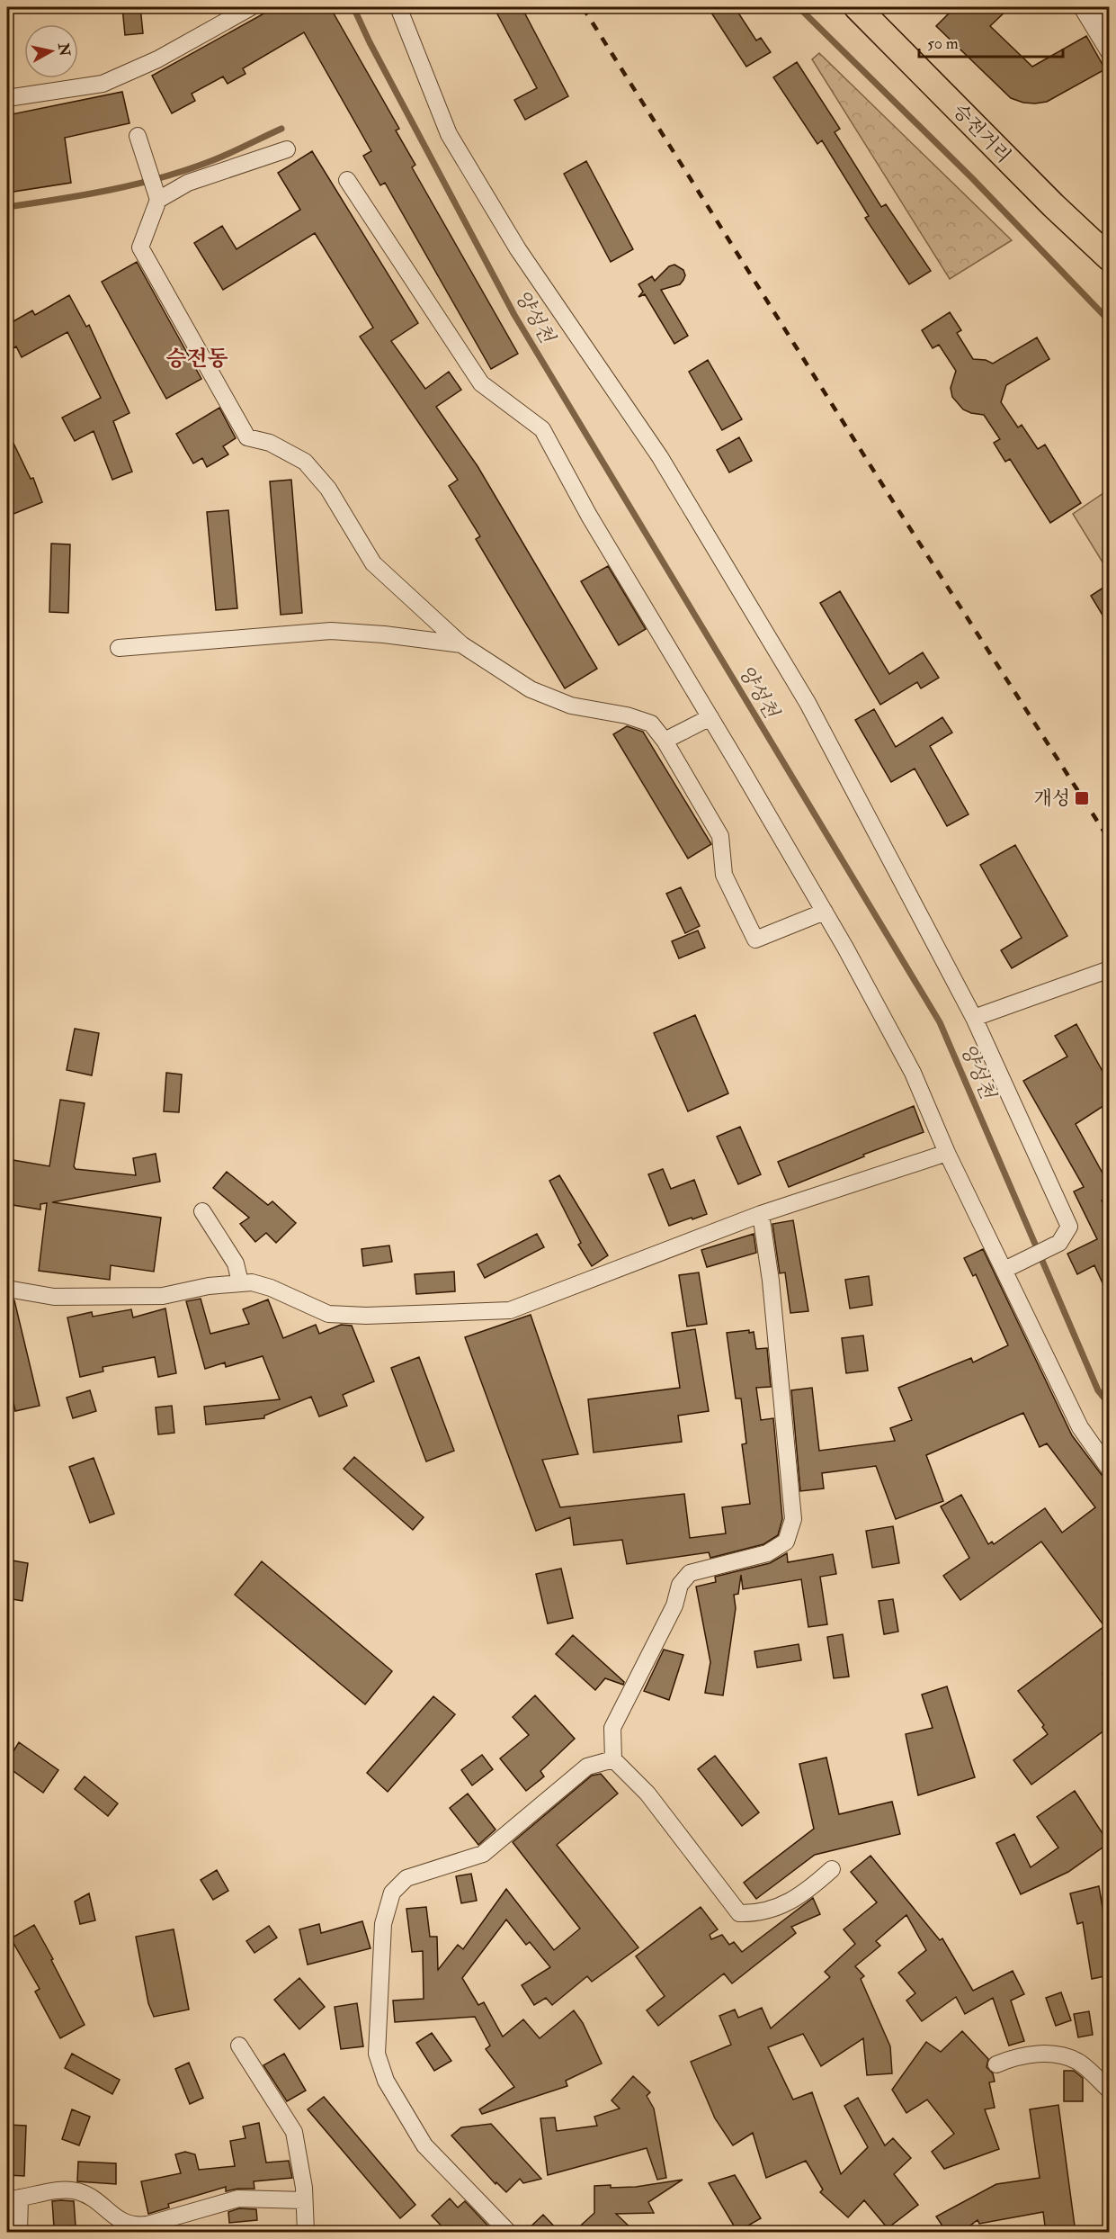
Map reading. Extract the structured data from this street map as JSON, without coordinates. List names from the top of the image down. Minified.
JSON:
{"streets":{"main road":["승전거리"]},"districts":["승전동"],"water":["양성천"],"places":{"transit":["개성"]},"scale_bar":"50 m","north":"right"}
